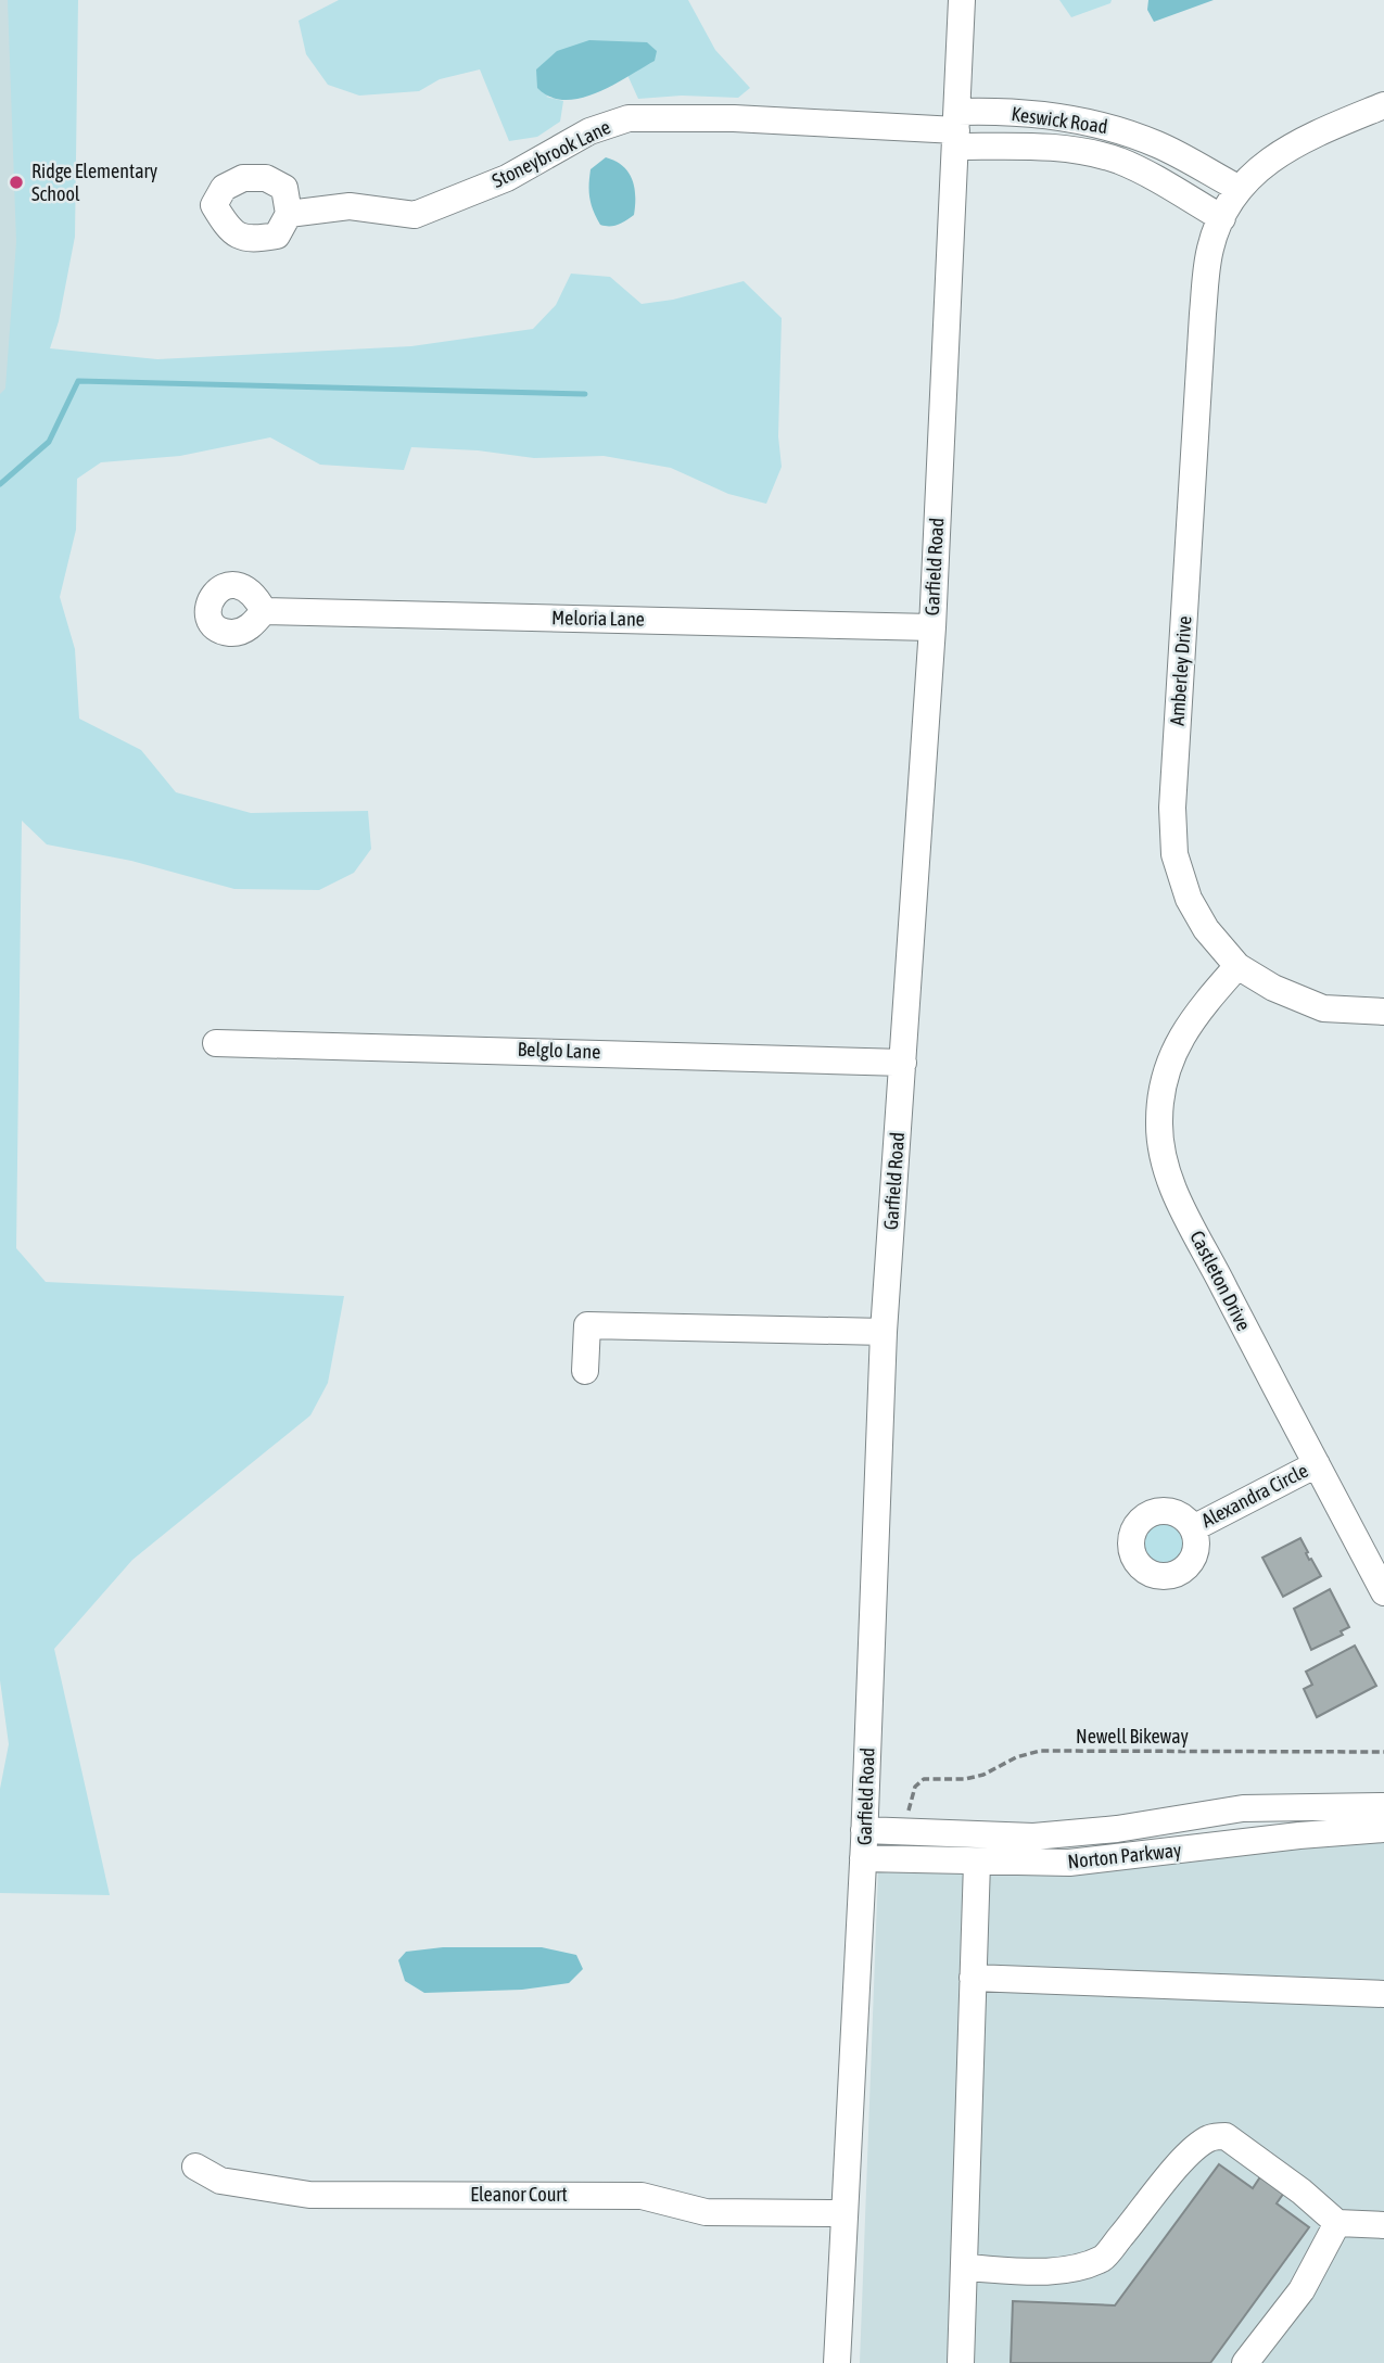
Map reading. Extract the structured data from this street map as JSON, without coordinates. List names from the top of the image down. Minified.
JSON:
{"streets":{"street":["Keswick Road","Stoneybrook Lane","Garfield Road","Meloria Lane","Amberley Drive","Belglo Lane","Castleton Drive","Alexandra Circle","Norton Parkway","Eleanor Court"],"path":["Newell Bikeway"]},"crossings":[["Keswick Road","Stoneybrook Lane"],["Keswick Road","Garfield Road"],["Keswick Road","Amberley Drive"],["Stoneybrook Lane","Garfield Road"],["Garfield Road","Meloria Lane"],["Garfield Road","Belglo Lane"],["Garfield Road","Norton Parkway"],["Garfield Road","Eleanor Court"],["Amberley Drive","Castleton Drive"],["Castleton Drive","Alexandra Circle"]],"places":["Ridge Elementary School"]}
